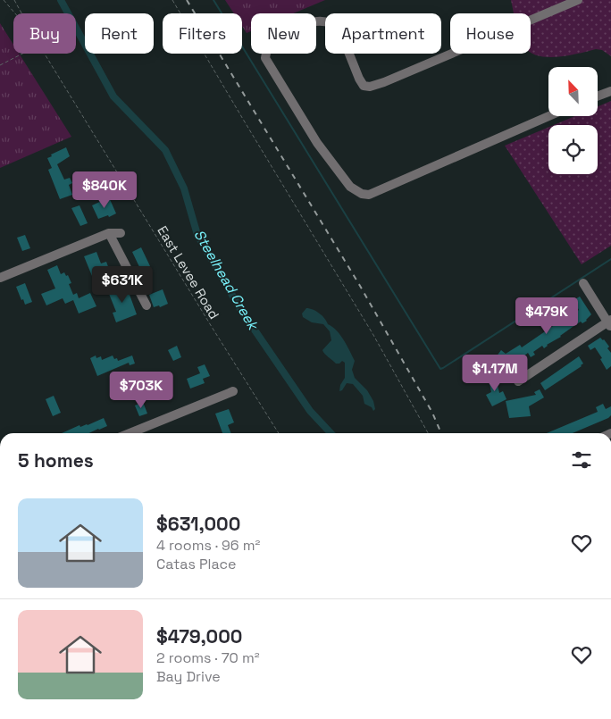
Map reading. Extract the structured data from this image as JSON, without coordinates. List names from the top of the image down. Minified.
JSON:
{"streets":{"path":["East Levee Road"]},"water":["Steelhead Creek"],"north":"top left","page":{"chip":["Buy","Rent","Filters","New","Apartment","House"],"price":["$840K","$631K","$479K","$1.17M","$703K"],"heading":"5 homes","list":[{"name":"$631,000","note":"4 rooms · 96 m² · Catas Place"},{"name":"$479,000","note":"2 rooms · 70 m² · Bay Drive"}]}}
